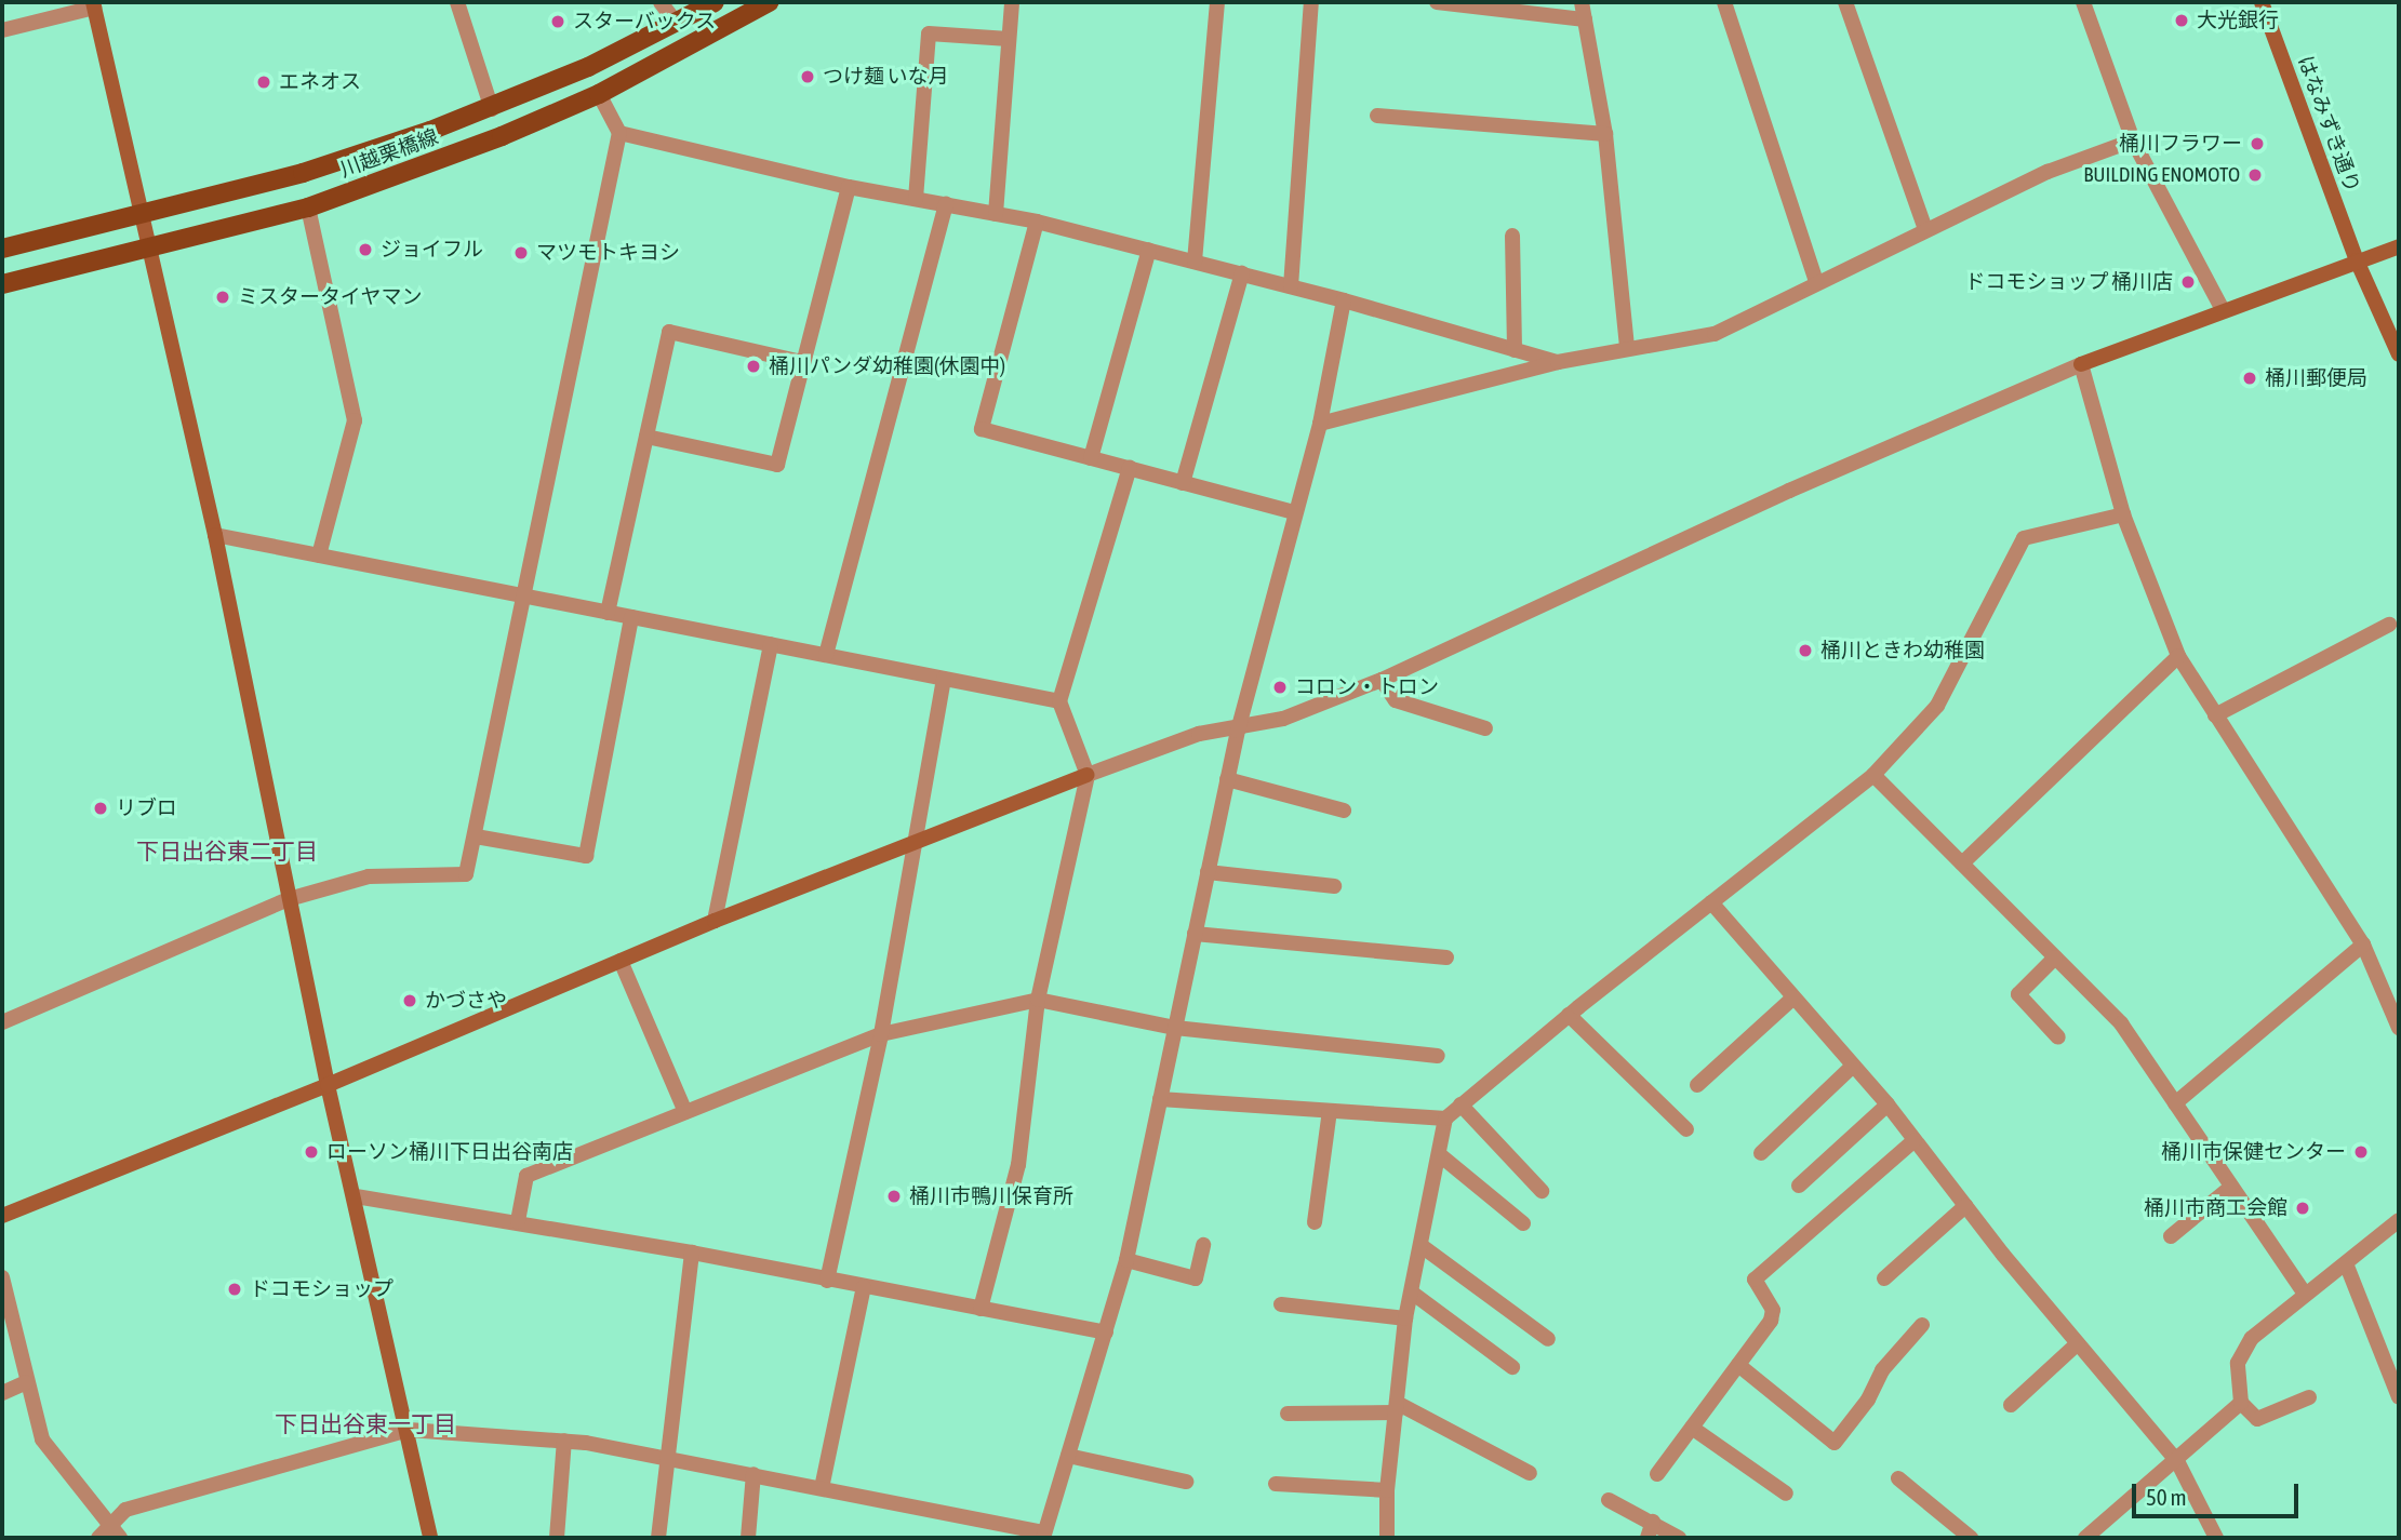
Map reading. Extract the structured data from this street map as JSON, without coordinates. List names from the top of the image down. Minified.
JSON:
{"streets":{"main road":["川越栗橋線"],"street":["はなみずき通り"]},"districts":["下日出谷東二丁目","下日出谷東一丁目"],"places":["大光銀行","スターバックス","つけ麺 いな月","エネオス","桶川フラワー","BUILDING ENOMOTO","ジョイフル","マツモトキヨシ","ドコモショップ 桶川店","ミスタータイヤマン","桶川パンダ幼稚園(休園中)","桶川郵便局","桶川ときわ幼稚園","コロン・トロン","リブロ","かづさや","ローソン桶川下日出谷南店","桶川市保健センター","桶川市鴨川保育所","桶川市商工会館","ドコモショップ"],"scale_bar":"50 m"}
